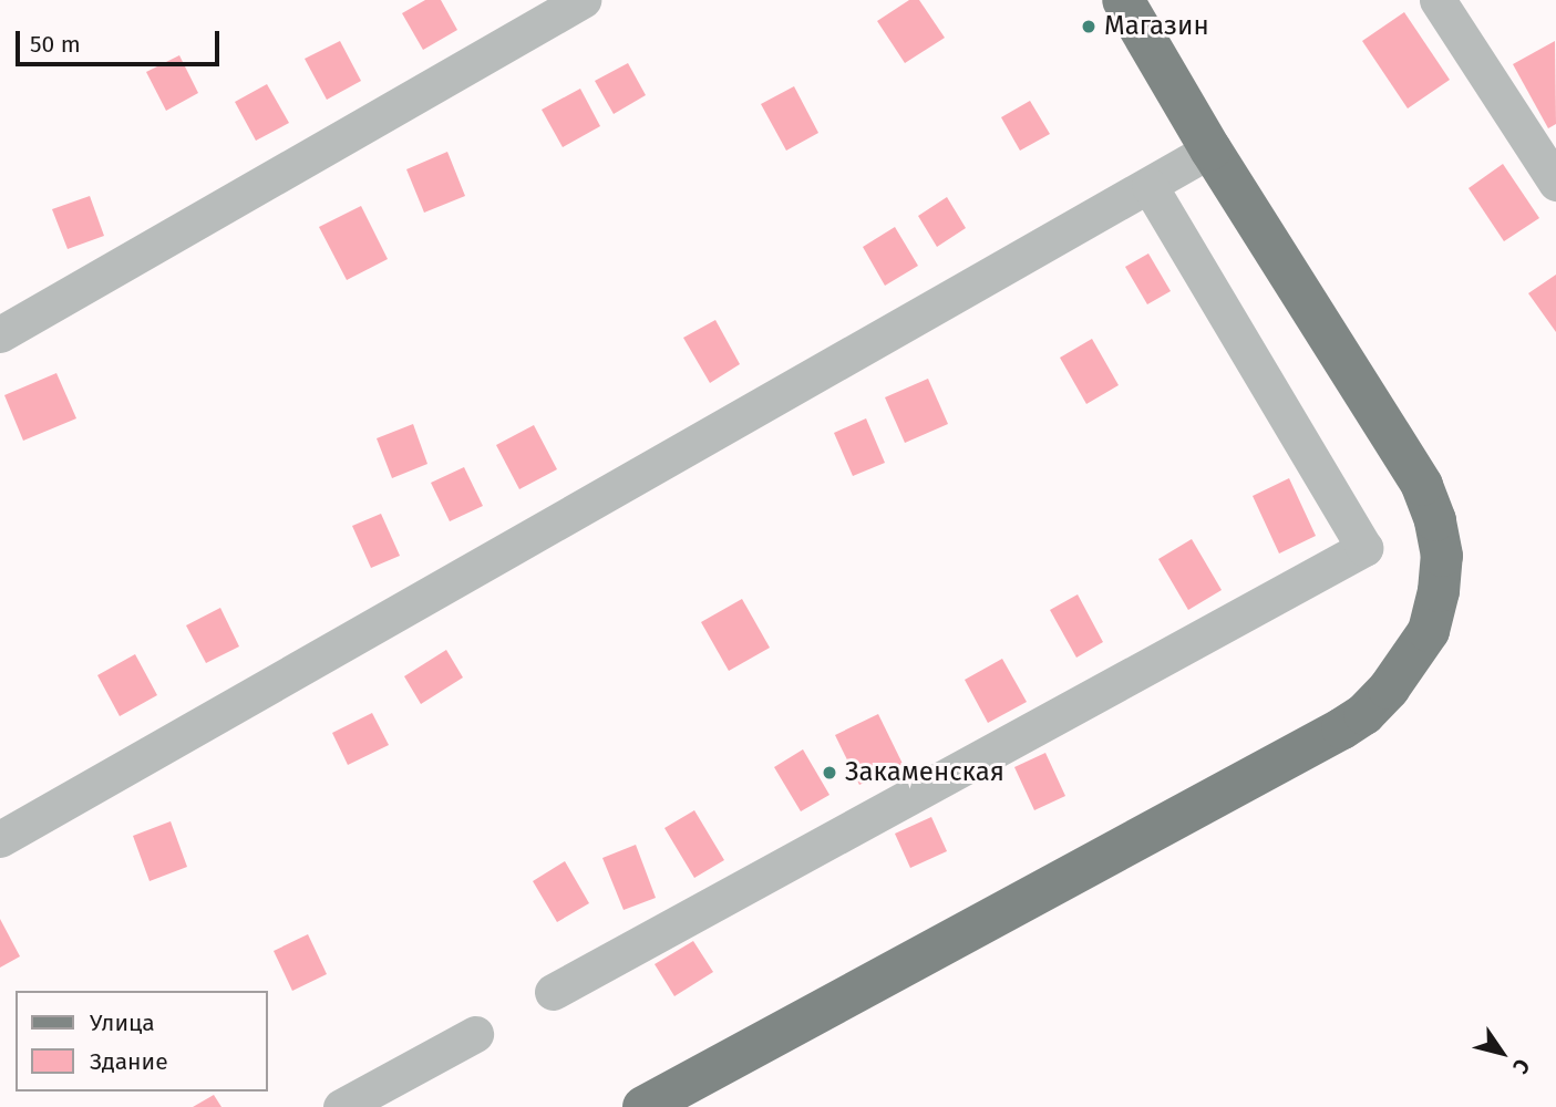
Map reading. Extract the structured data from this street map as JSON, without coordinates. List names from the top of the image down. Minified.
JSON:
{"places":["Магазин","Закаменская"],"legend":["Улица","Здание"],"scale_bar":"50 m","north":"bottom right"}
